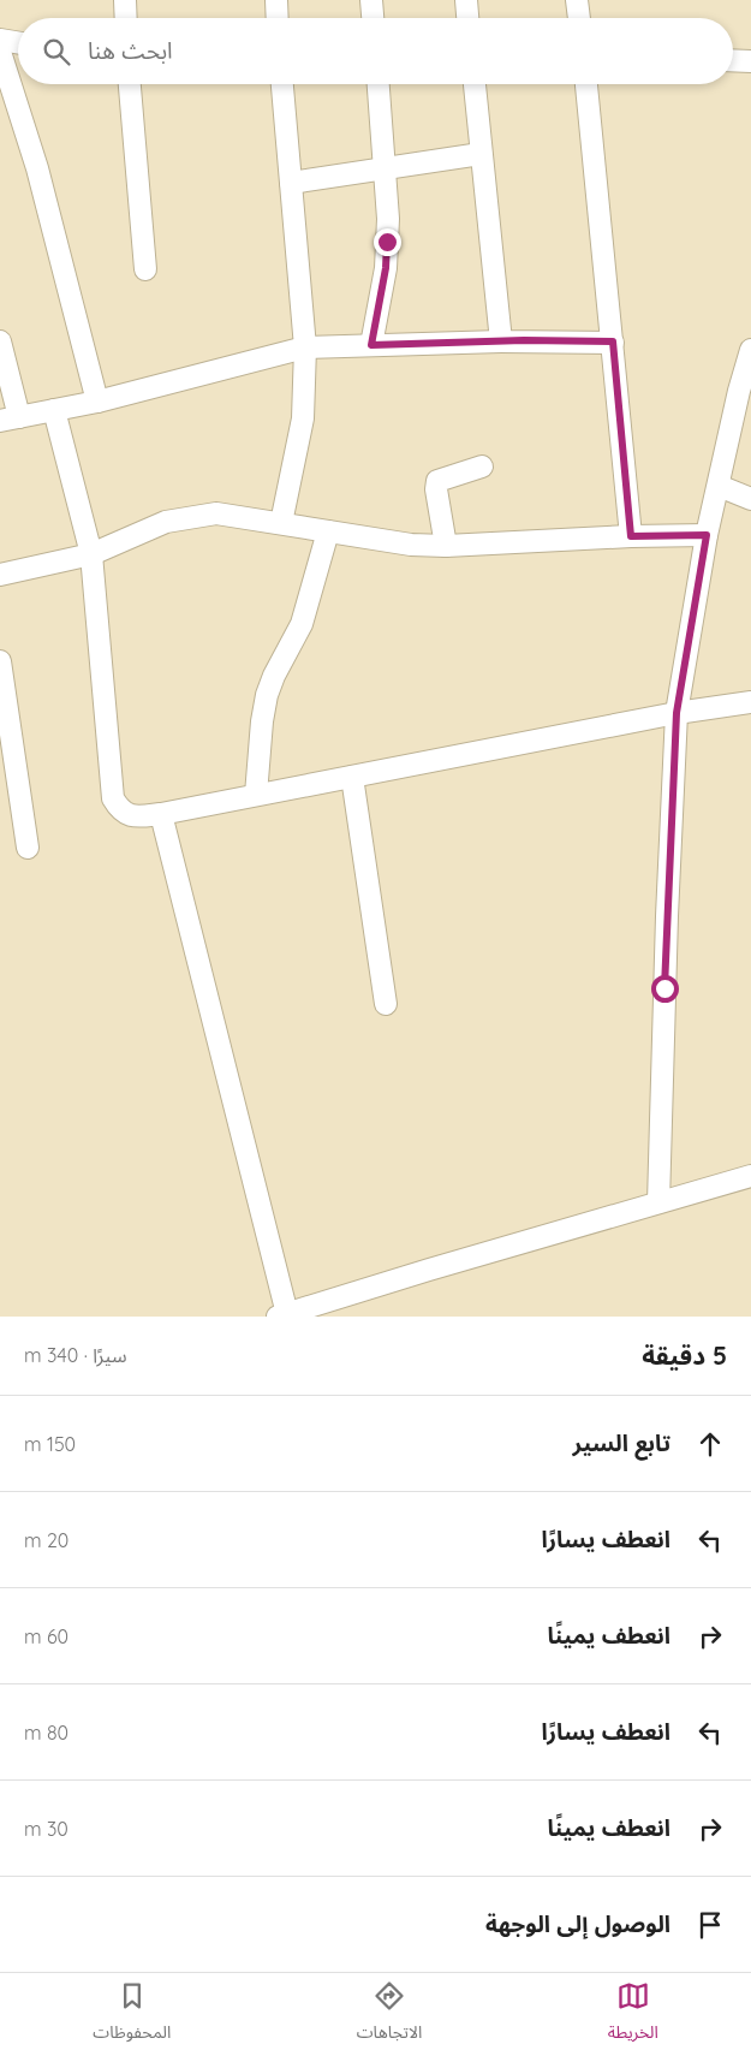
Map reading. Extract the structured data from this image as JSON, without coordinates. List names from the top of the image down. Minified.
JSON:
{"page":{"search":"ابحث هنا","heading":["5 دقيقة","سيرًا · 340 m"],"list":[["تابع السير","150 m"],["انعطف يسارًا","20 m"],["انعطف يمينًا","60 m"],["انعطف يسارًا","80 m"],["انعطف يمينًا","30 m"],"الوصول إلى الوجهة"],"nav":["الخريطة","الاتجاهات","المحفوظات"]}}
